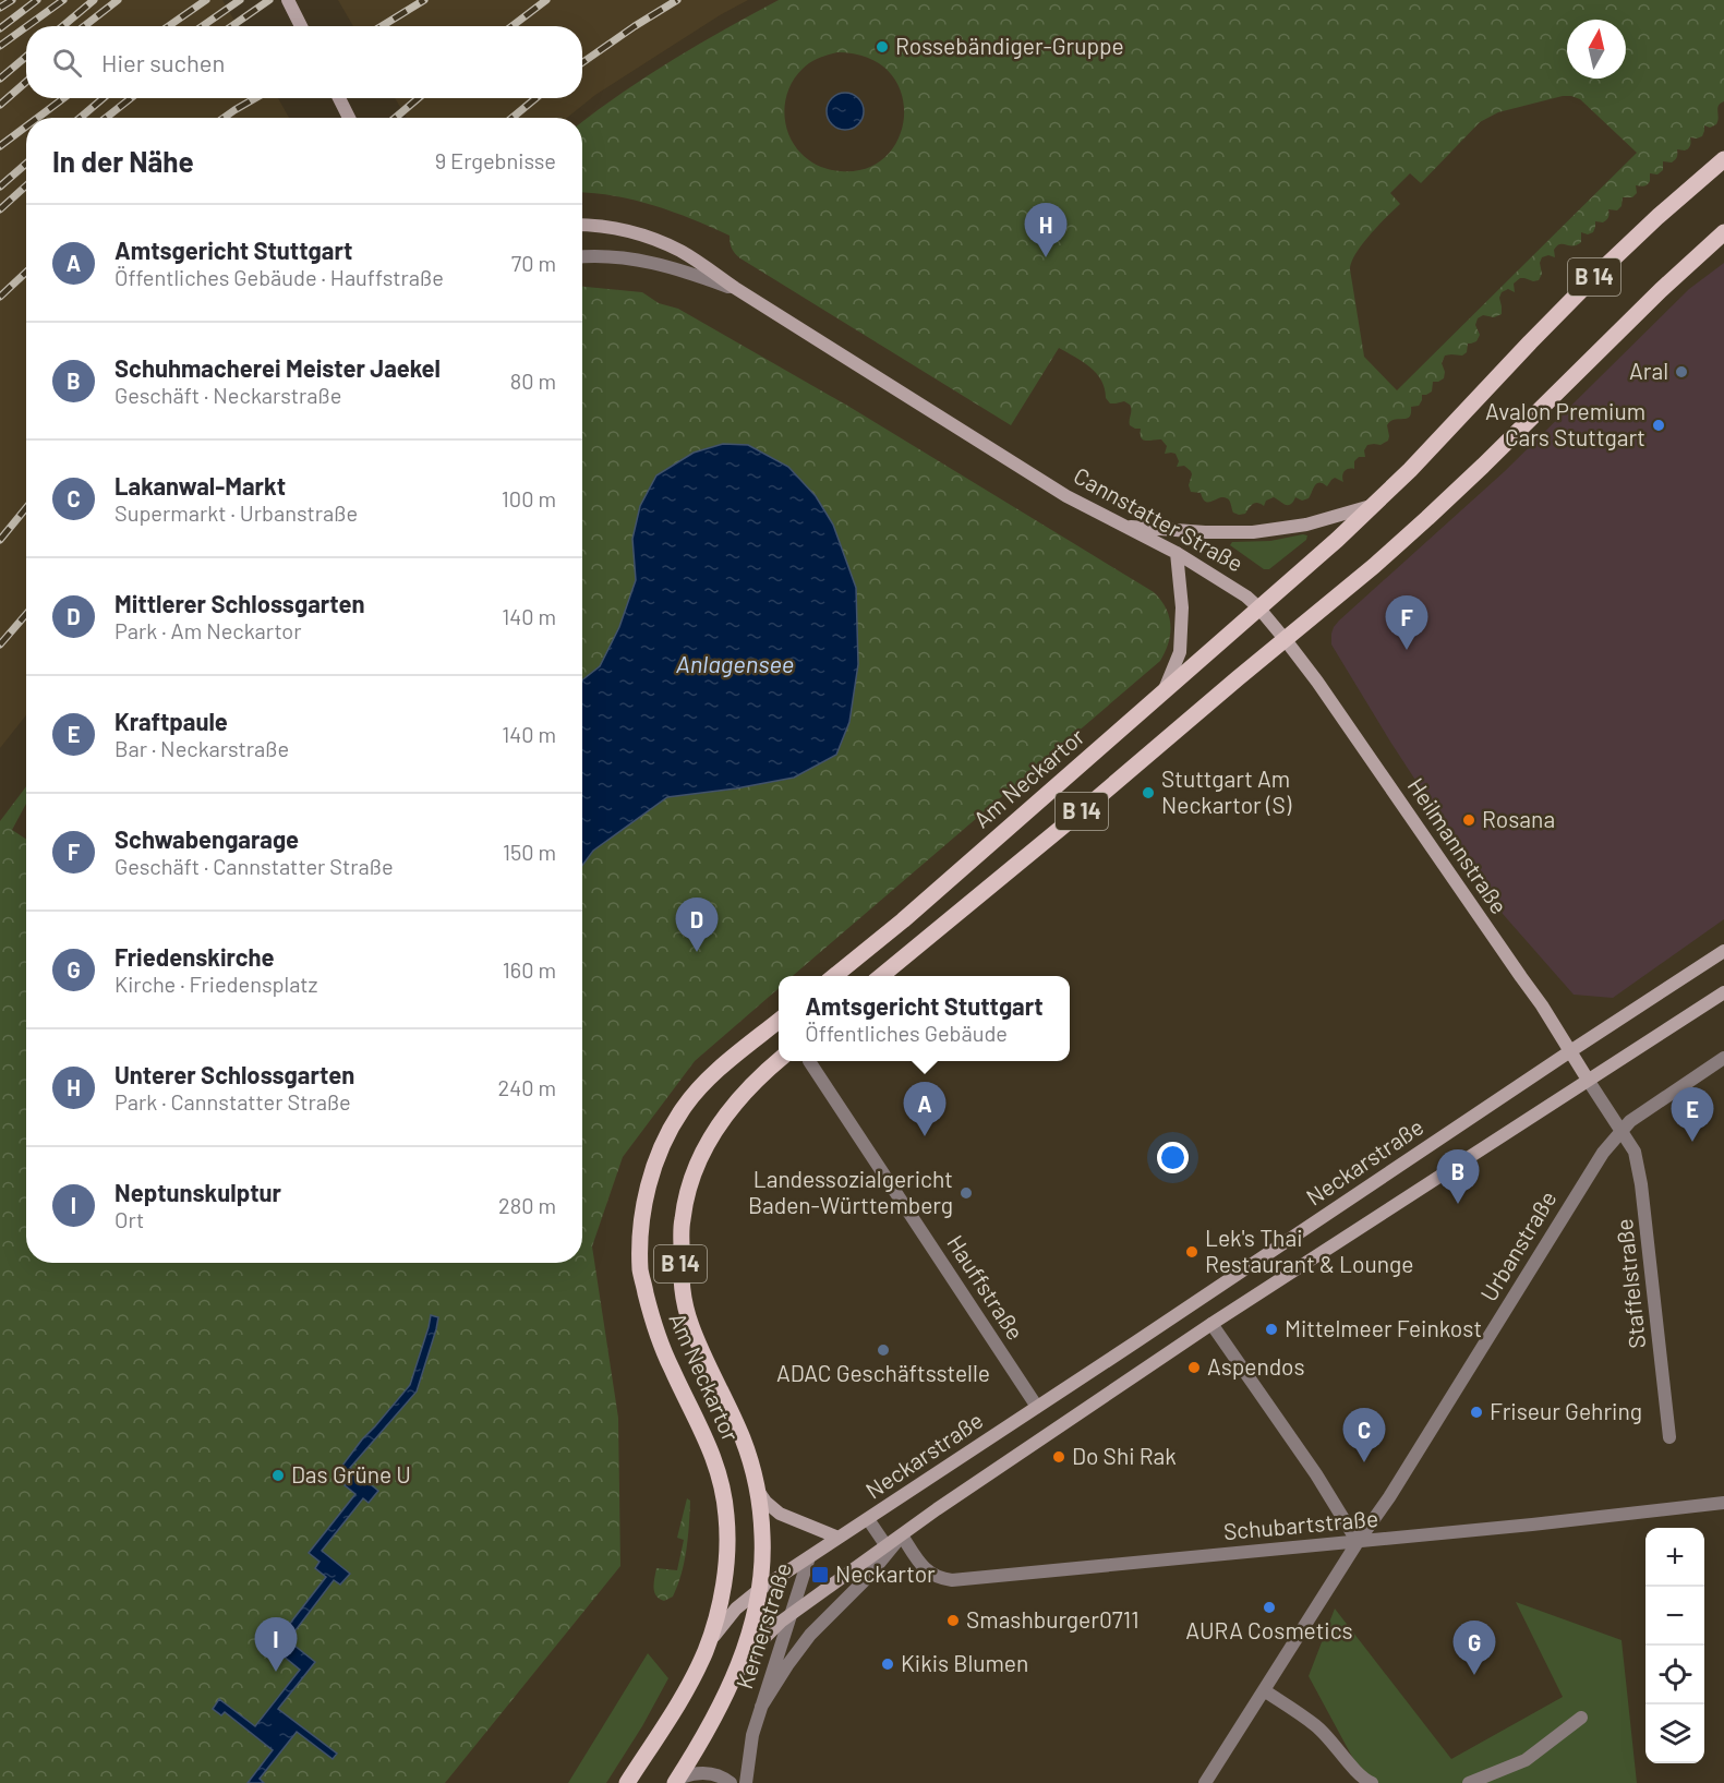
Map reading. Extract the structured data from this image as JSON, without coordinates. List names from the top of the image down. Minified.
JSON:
{"streets":{"main road":["B 14","Cannstatter Straße","Am Neckartor","Heilmannstraße","Neckarstraße"],"street":["Urbanstraße","Staffelstraße","Hauffstraße","Schubartstraße","Kernerstraße"]},"crossings":[["B 14","Cannstatter Straße"],["B 14","Am Neckartor"],["B 14","Heilmannstraße"],["B 14","Neckarstraße"],["Cannstatter Straße","Am Neckartor"],["Cannstatter Straße","Heilmannstraße"],["Am Neckartor","Neckarstraße"],["Heilmannstraße","Neckarstraße"],["Neckarstraße","Hauffstraße"],["Neckarstraße","Kernerstraße"],["Urbanstraße","Staffelstraße"],["Urbanstraße","Schubartstraße"],["Schubartstraße","Kernerstraße"]],"water":["Anlagensee"],"places":{"other":["Rossebändiger-Gruppe","Aral","Avalon Premium Cars Stuttgart","Stuttgart Am Neckartor (S)","Rosana","Landessozialgericht Baden-Württemberg","Lek's Thai Restaurant & Lounge","Mittelmeer Feinkost","ADAC Geschäftsstelle","Aspendos","Friseur Gehring","Do Shi Rak","Das Grüne U","AURA Cosmetics","Smashburger0711","Kikis Blumen"],"transit":["Neckartor"]},"north":"top","page":{"search":"Hier suchen","heading":["In der Nähe","9 Ergebnisse"],"pins":["H","F","D","A","E","B","C","I","G"],"list":[{"mark":"A","name":"Amtsgericht Stuttgart","note":"Öffentliches Gebäude · Hauffstraße","value":"70 m"},{"mark":"B","name":"Schuhmacherei Meister Jaekel","note":"Geschäft · Neckarstraße","value":"80 m"},{"mark":"C","name":"Lakanwal-Markt","note":"Supermarkt · Urbanstraße","value":"100 m"},{"mark":"D","name":"Mittlerer Schlossgarten","note":"Park · Am Neckartor","value":"140 m"},{"mark":"E","name":"Kraftpaule","note":"Bar · Neckarstraße","value":"140 m"},{"mark":"F","name":"Schwabengarage","note":"Geschäft · Cannstatter Straße","value":"150 m"},{"mark":"G","name":"Friedenskirche","note":"Kirche · Friedensplatz","value":"160 m"},{"mark":"H","name":"Unterer Schlossgarten","note":"Park · Cannstatter Straße","value":"240 m"},{"mark":"I","name":"Neptunskulptur","note":"Ort","value":"280 m"}],"popup":["Amtsgericht Stuttgart","Öffentliches Gebäude"],"map_buttons":["+","−"]}}
